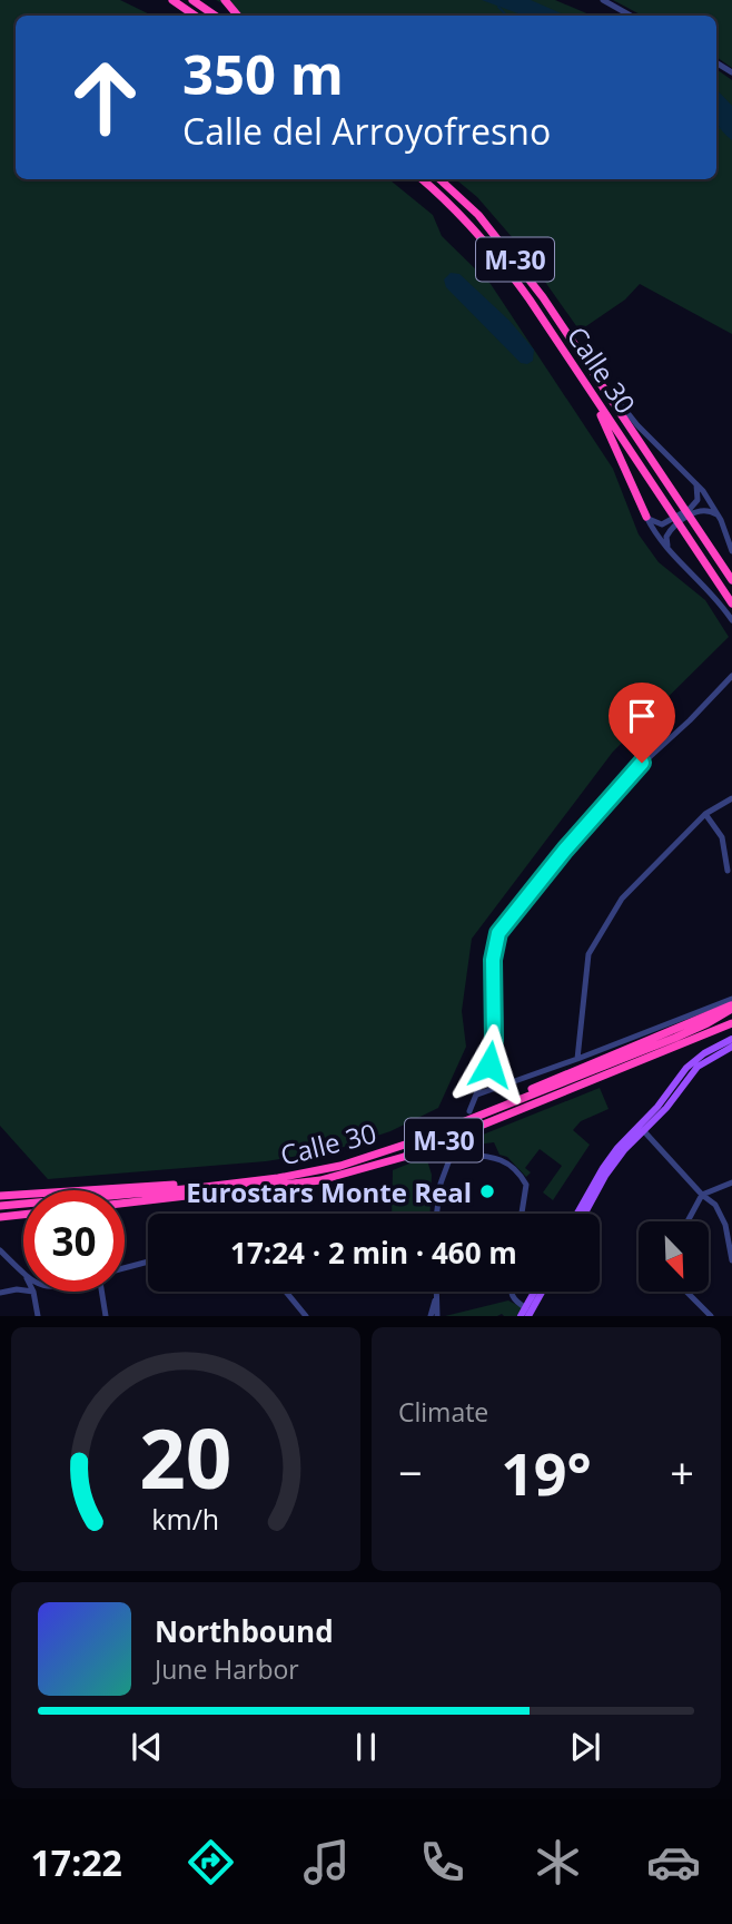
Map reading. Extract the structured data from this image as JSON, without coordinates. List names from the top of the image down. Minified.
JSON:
{"streets":{"highway":["M-30","Calle 30"]},"places":["Eurostars Monte Real"],"north":"bottom right","page":{"turn":["350 m","Calle del Arroyofresno"],"limit":"30","trip":"17:24 · 2 min · 460 m","tile":"Climate","heat":["−","19°","+"],"song":["Northbound","June Harbor"],"tabs":"17:22","gauge":["20","km/h"]}}
